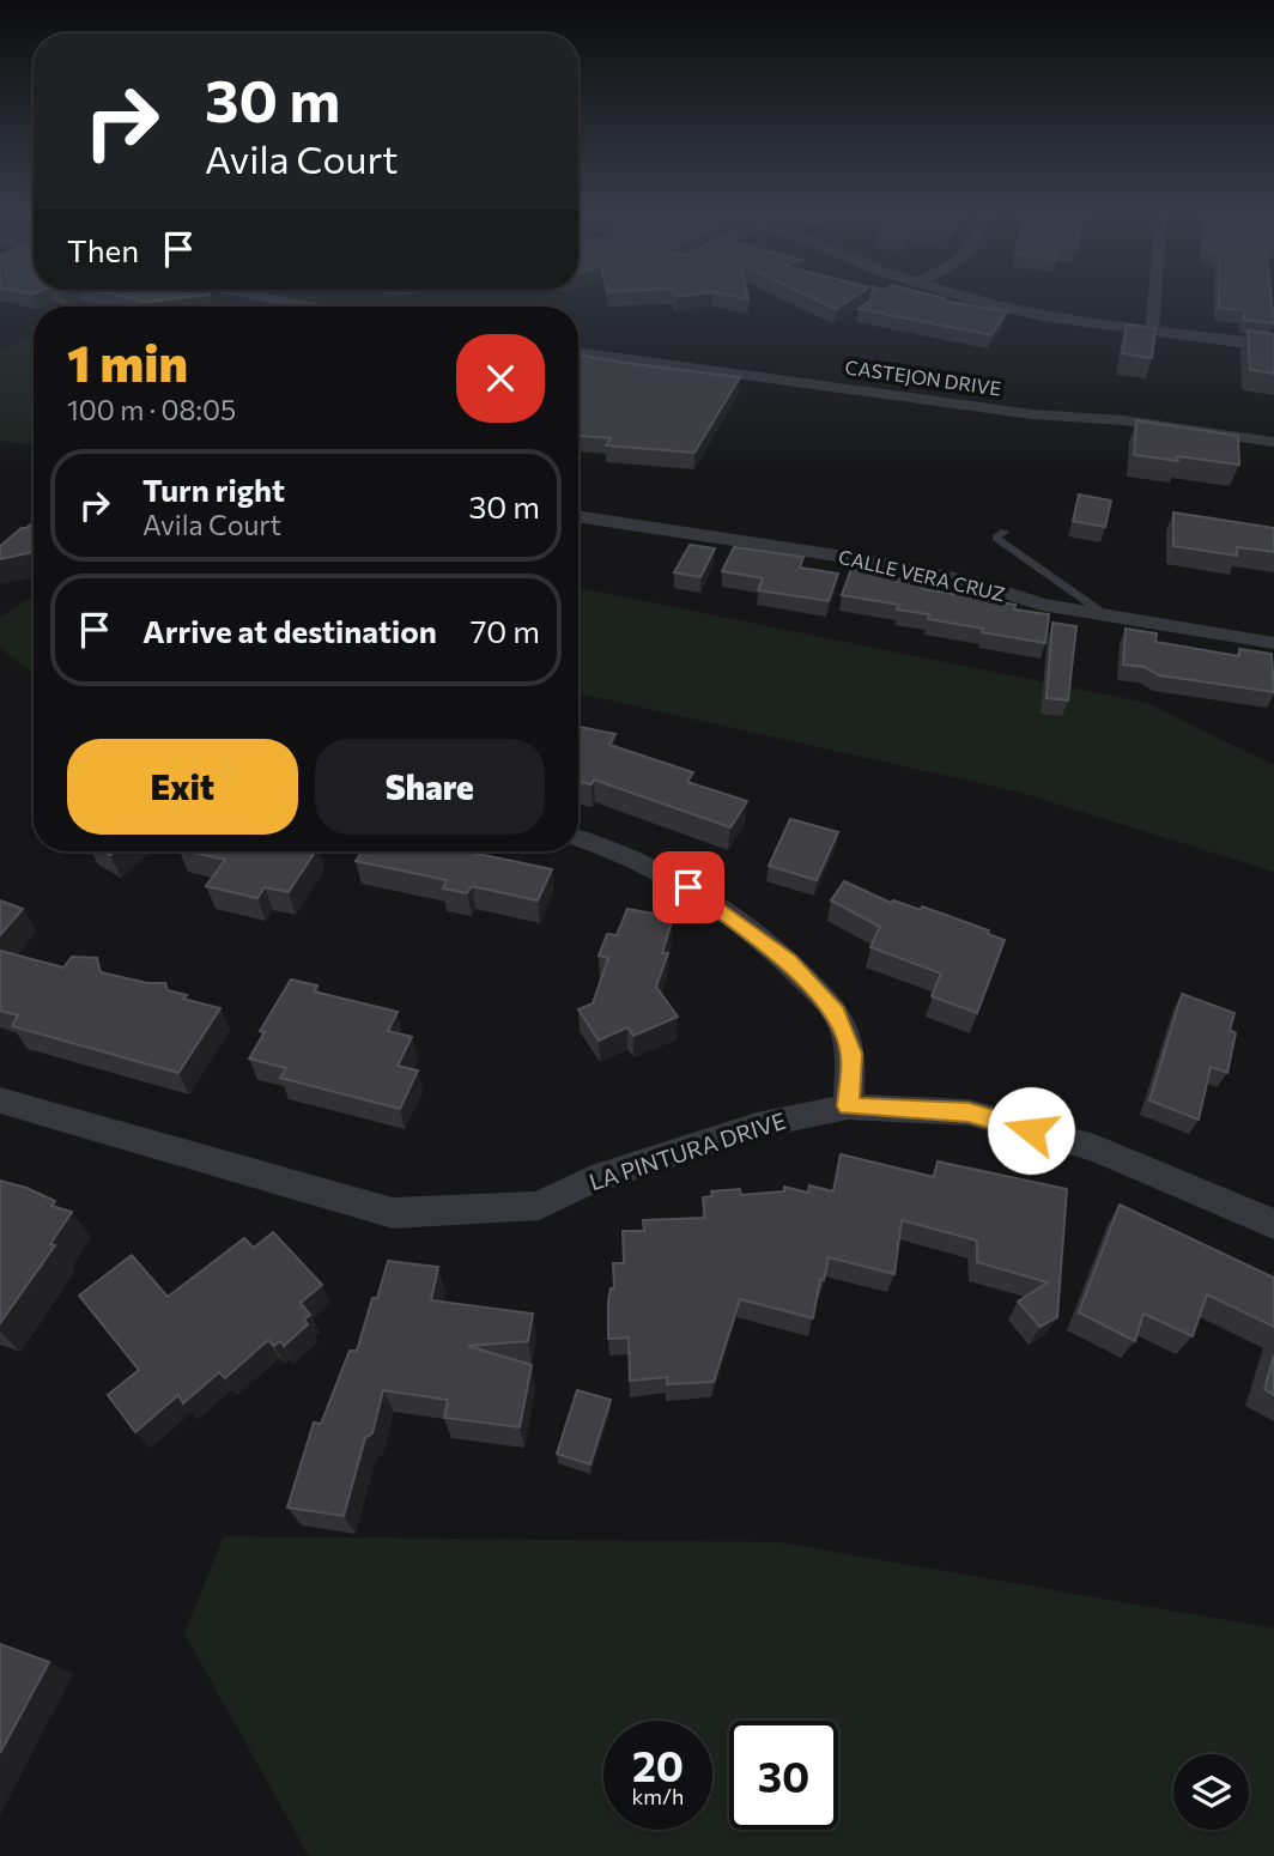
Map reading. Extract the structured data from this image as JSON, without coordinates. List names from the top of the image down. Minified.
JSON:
{"streets":{"street":["CASTEJON DRIVE","CALLE VERA CRUZ","LA PINTURA DRIVE"]},"page":{"turn":["30 m","Avila Court"],"then":"Then","heading":["1 min","100 m · 08:05"],"list":[{"name":"Turn right","note":"Avila Court","value":"30 m"},{"name":"Arrive at destination","value":"70 m"}],"buttons":["Exit","Share"],"speed":"20 km/h","limit":"30"}}
